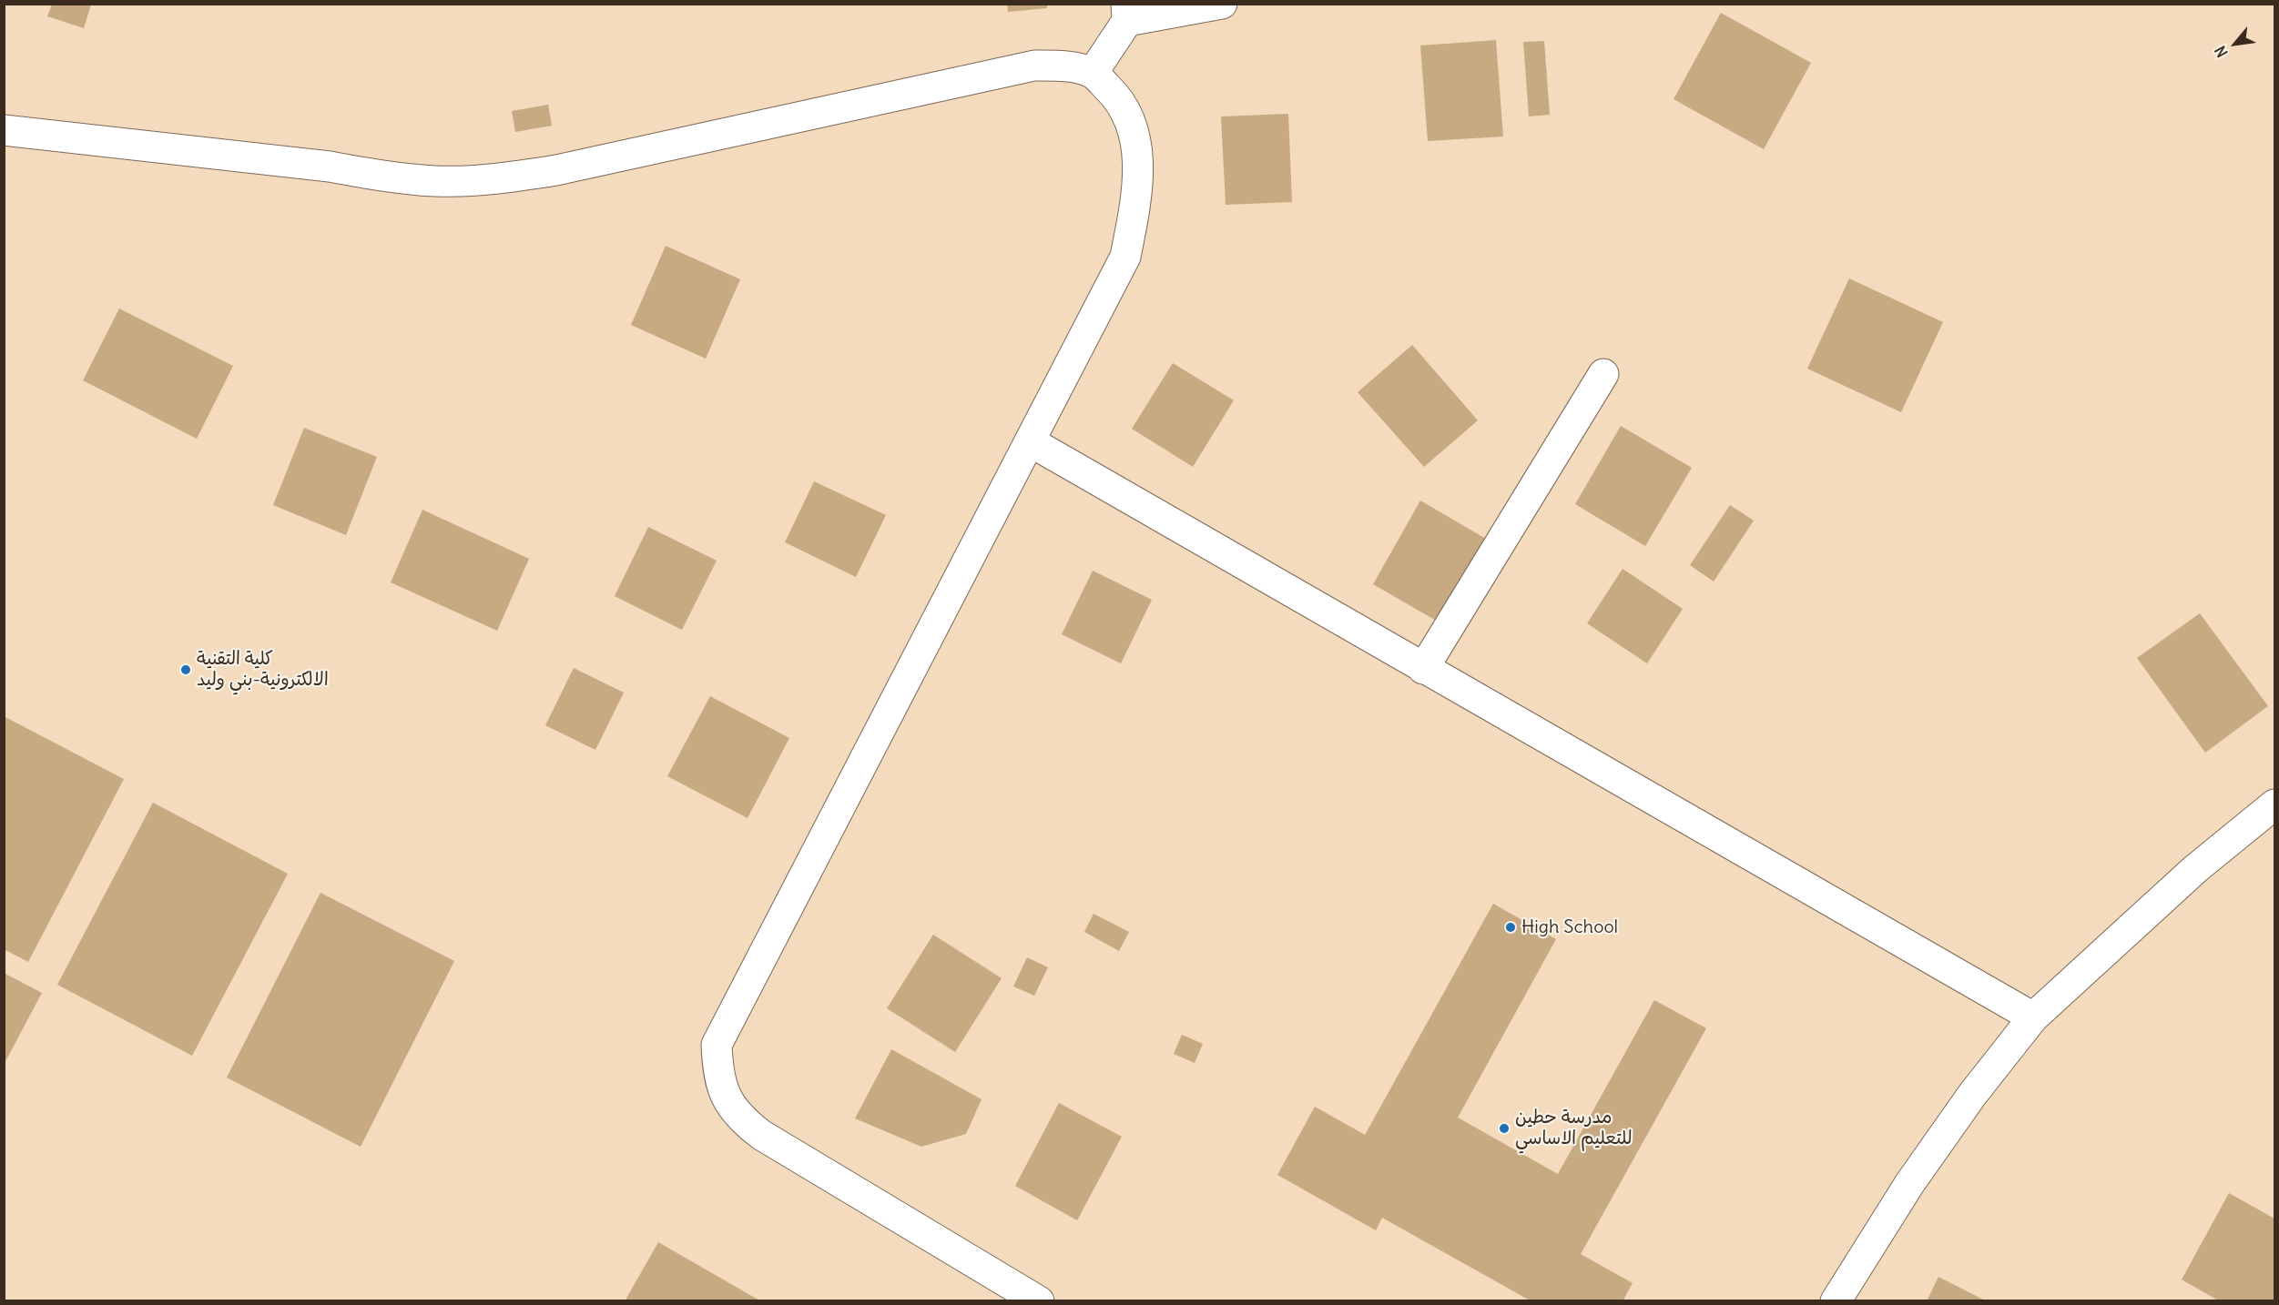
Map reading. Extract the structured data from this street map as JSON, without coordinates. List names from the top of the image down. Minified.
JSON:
{"places":["كلية التقنية الالكترونية-بني وليد","High School","مدرسة حطين للتعليم الاساسي"],"north":"bottom left"}
